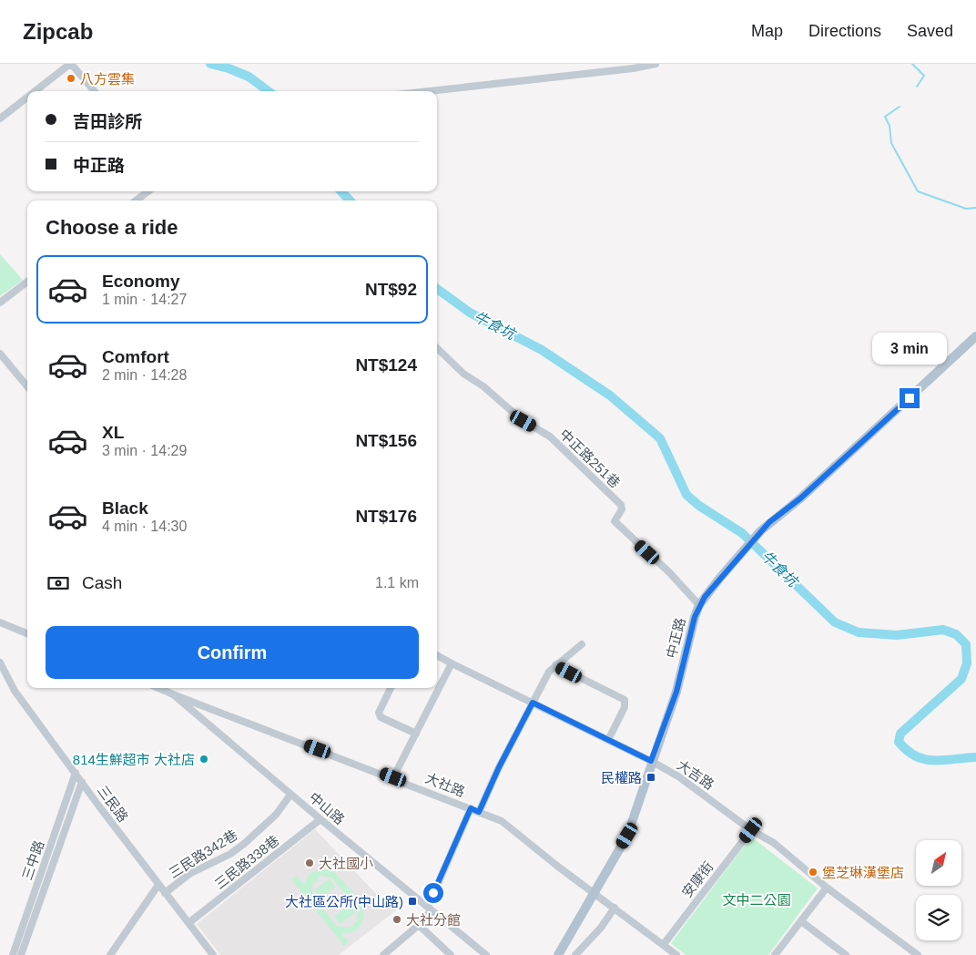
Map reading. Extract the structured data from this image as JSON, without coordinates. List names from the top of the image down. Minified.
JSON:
{"streets":{"main road":["中正路"],"street":["中正路251巷","大吉路","大社路","三民路","中山路","三民路342巷","三中路","三民路338巷","安康街"]},"crossings":[["中正路251巷","中正路"],["中正路","大吉路"],["中正路","大社路"],["大吉路","安康街"],["大社路","中山路"],["大社路","安康街"],["三民路","三民路342巷"],["三民路","三中路"],["三民路","三民路338巷"],["中山路","三民路342巷"],["中山路","三民路338巷"]],"water":["牛食坑"],"parks":["文中二公園"],"places":{"other":["八方雲集","814生鮮超市 大社店","大社國小","堡芝琳漢堡店","大社分館"],"transit":["民權路","大社區公所(中山路)"]},"north":"top right","page":{"header":"Zipcab","nav":["Map","Directions","Saved"],"banner":["吉田診所","中正路"],"heading":"Choose a ride","list":[{"name":"Economy","note":"1 min · 14:27","value":"NT$92"},{"name":"Comfort","note":"2 min · 14:28","value":"NT$124"},{"name":"XL","note":"3 min · 14:29","value":"NT$156"},{"name":"Black","note":"4 min · 14:30","value":"NT$176"}],"bubble":"3 min","pay":["Cash","1.1 km"],"buttons":"Confirm"}}
